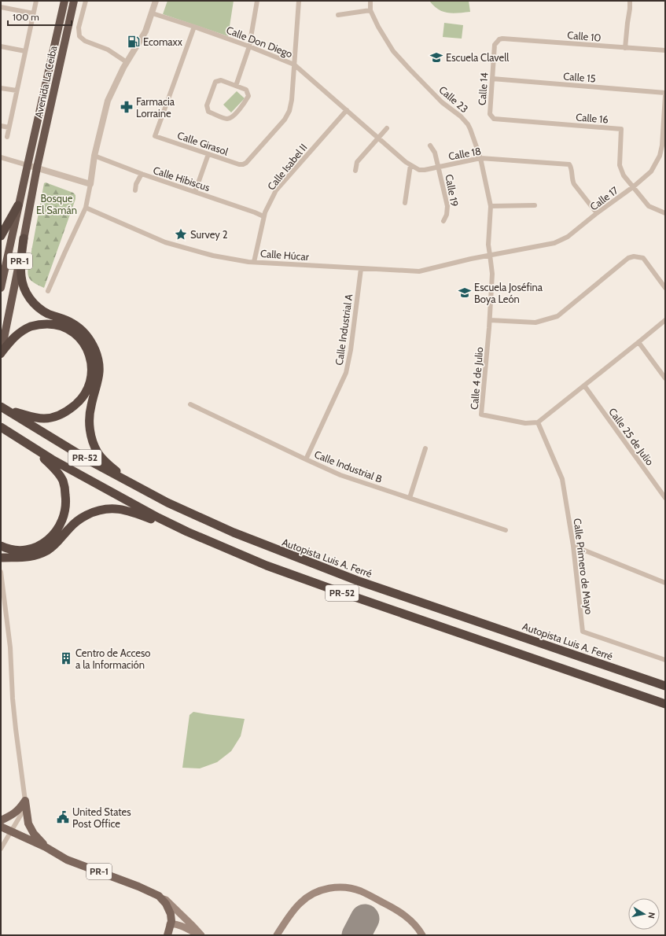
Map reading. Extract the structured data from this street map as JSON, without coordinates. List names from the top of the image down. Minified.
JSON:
{"streets":{"highway":["Avenida La Ceiba","PR-1","PR-52","Autopista Luis A. Ferré"],"street":["Calle 10","Calle Don Diego","Calle 15","Calle 14","Calle 23","Calle 16","Calle Girasol","Calle 18","Calle Isabel II","Calle Hibiscus","Calle 19","Calle 17","Calle Húcar","Calle Industrial A","Calle 4 de Julio","Calle 25 de Julio","Calle Industrial B","Calle Primero de Mayo"]},"crossings":[["Calle 10","Calle 14"],["Calle Don Diego","Calle Girasol"],["Calle Don Diego","Calle 18"],["Calle Don Diego","Calle Isabel II"],["Calle 15","Calle 14"],["Avenida La Ceiba","PR-1"],["Calle 14","Calle 16"],["Calle 23","Calle 18"],["Calle 23","Calle 17"],["Calle 23","Calle Húcar"],["Calle 23","Calle 4 de Julio"],["Calle 16","Calle 17"],["Calle 18","Calle Isabel II"],["Calle 18","Calle 19"],["Calle 18","Calle 17"],["Calle Isabel II","Calle Hibiscus"],["Calle Isabel II","Calle Húcar"],["Calle 17","Calle Húcar"],["Calle 17","Calle 4 de Julio"],["Calle Húcar","Calle Industrial A"],["Calle Húcar","Calle 4 de Julio"],["Calle Industrial A","Calle Industrial B"],["Calle 4 de Julio","Calle Primero de Mayo"]],"parks":["Bosque El Samán"],"places":{"fuel station":["Ecomaxx"],"school or university":["Escuela Clavell","Escuela Joséfina Boya León"],"pharmacy":["Farmacia Lorraine"],"place":["Survey 2"],"building":["Centro de Acceso a la Información"],"public building":["United States Post Office"]},"scale_bar":"100 m","north":"right"}
